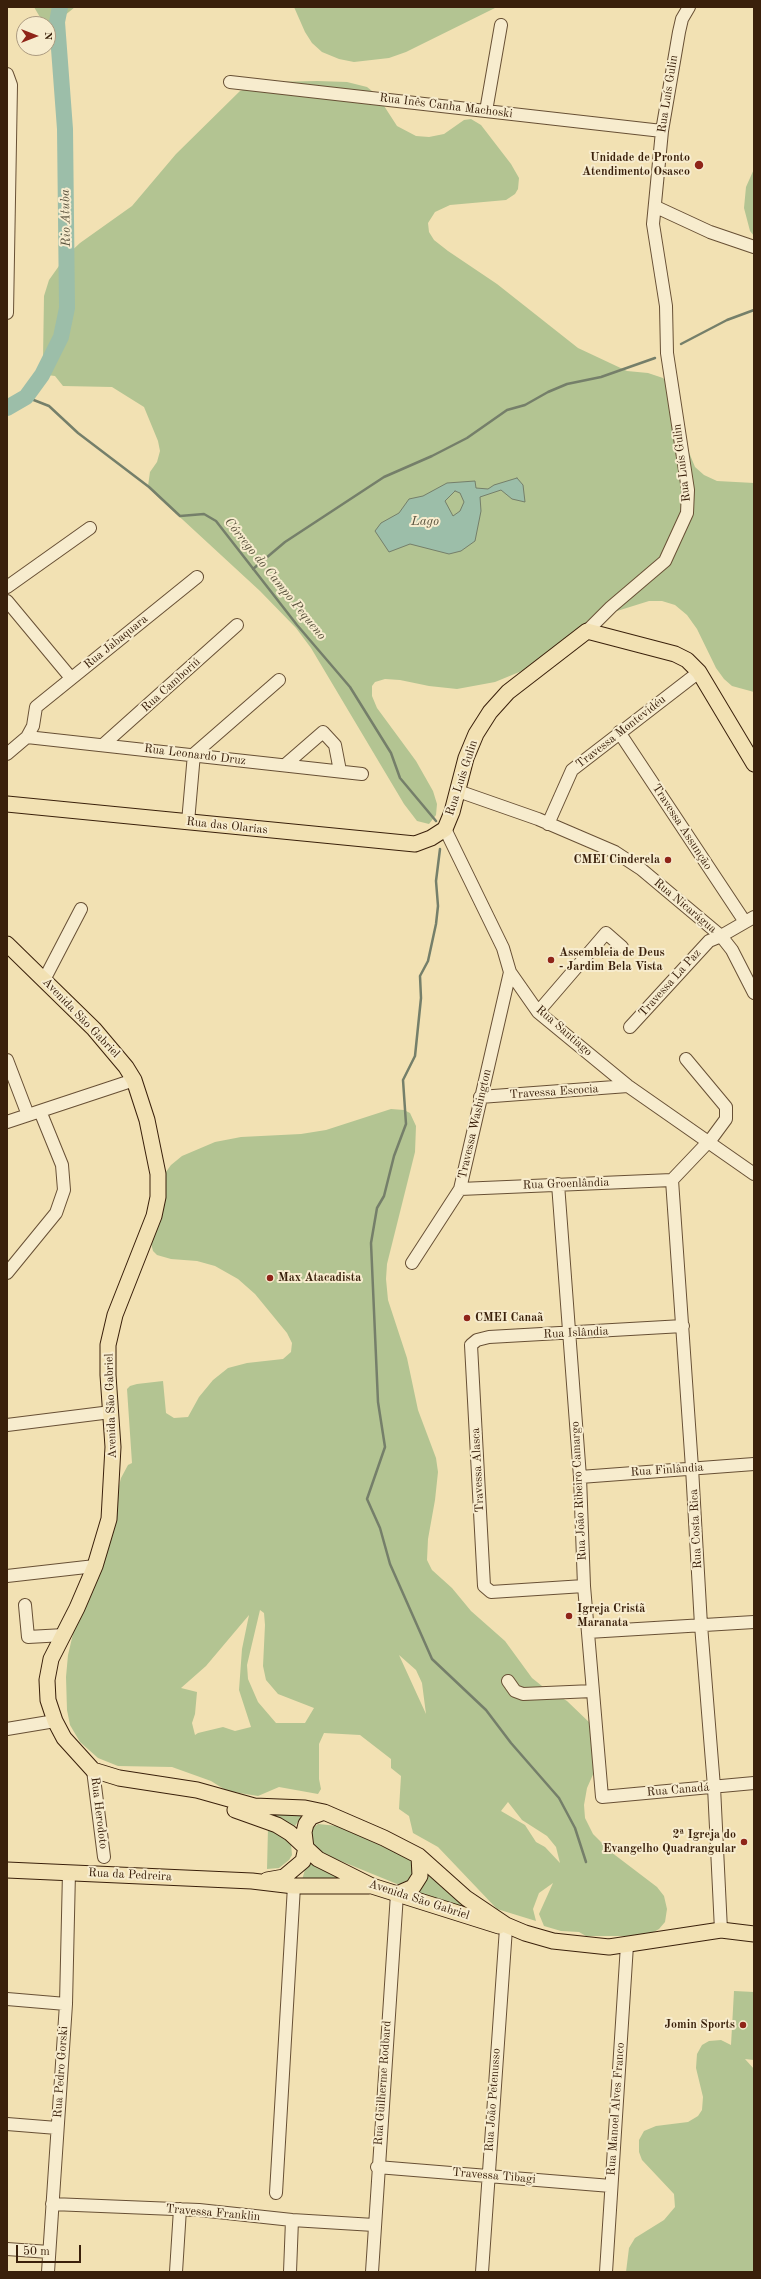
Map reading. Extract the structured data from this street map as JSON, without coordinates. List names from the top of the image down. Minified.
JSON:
{"streets":{"main road":["Rua Luís Gulin","Rua das Olarias","Avenida São Gabriel","Rua da Pedreira"],"street":["Rua Inês Canha Machoski","Rua Jabaquara","Rua Camboriú","Travessa Montevidéu","Rua Leonardo Druz","Travessa Assunção","Rua Nicarágua","Travessa La Paz","Rua Santiago","Travessa Escocia","Travessa Washington","Rua Groenlândia","Rua Islândia","Travessa Alasca","Rua Finlândia","Rua João Ribeiro Camargo","Rua Costa Rica","Rua Canadá","Rua Herodoto","Rua Pedro Gorski","Rua Guilherme Rodbard","Rua João Petenusso","Rua Manoel Alves Franco","Travessa Tibagi","Travessa Franklin"]},"crossings":[["Rua Luís Gulin","Rua Inês Canha Machoski"],["Rua Luís Gulin","Rua das Olarias"],["Rua Luís Gulin","Rua Nicarágua"],["Rua Luís Gulin","Rua Santiago"],["Rua Jabaquara","Rua Leonardo Druz"],["Rua Camboriú","Rua Leonardo Druz"],["Travessa Montevidéu","Travessa Assunção"],["Travessa Montevidéu","Rua Nicarágua"],["Rua das Olarias","Rua Santiago"],["Travessa Assunção","Travessa La Paz"],["Rua Nicarágua","Travessa La Paz"],["Avenida São Gabriel","Rua Costa Rica"],["Avenida São Gabriel","Rua Herodoto"],["Avenida São Gabriel","Rua da Pedreira"],["Avenida São Gabriel","Rua Guilherme Rodbard"],["Avenida São Gabriel","Rua João Petenusso"],["Avenida São Gabriel","Rua Manoel Alves Franco"],["Rua Santiago","Travessa Escocia"],["Rua Santiago","Travessa Washington"],["Travessa Escocia","Travessa Washington"],["Travessa Washington","Rua Groenlândia"],["Rua Groenlândia","Rua João Ribeiro Camargo"],["Rua Groenlândia","Rua Costa Rica"],["Rua Islândia","Travessa Alasca"],["Rua Islândia","Rua João Ribeiro Camargo"],["Rua Islândia","Rua Costa Rica"],["Travessa Alasca","Rua João Ribeiro Camargo"],["Rua Finlândia","Rua João Ribeiro Camargo"],["Rua Finlândia","Rua Costa Rica"],["Rua João Ribeiro Camargo","Rua Canadá"],["Rua Costa Rica","Rua Canadá"],["Rua da Pedreira","Rua Pedro Gorski"],["Rua Pedro Gorski","Travessa Franklin"],["Rua Guilherme Rodbard","Travessa Tibagi"],["Rua Guilherme Rodbard","Travessa Franklin"],["Rua João Petenusso","Travessa Tibagi"],["Rua Manoel Alves Franco","Travessa Tibagi"]],"water":["Rio Atuba","Lago","Córrego do Campo Pequeno"],"places":["Unidade de Pronto Atendimento Osasco","CMEI Cinderela","Assembleia de Deus - Jardim Bela Vista","Max Atacadista","CMEI Canaã","Igreja Cristã Maranata","2ª Igreja do Evangelho Quadrangular","Jomin Sports"],"scale_bar":"50 m","north":"right"}
